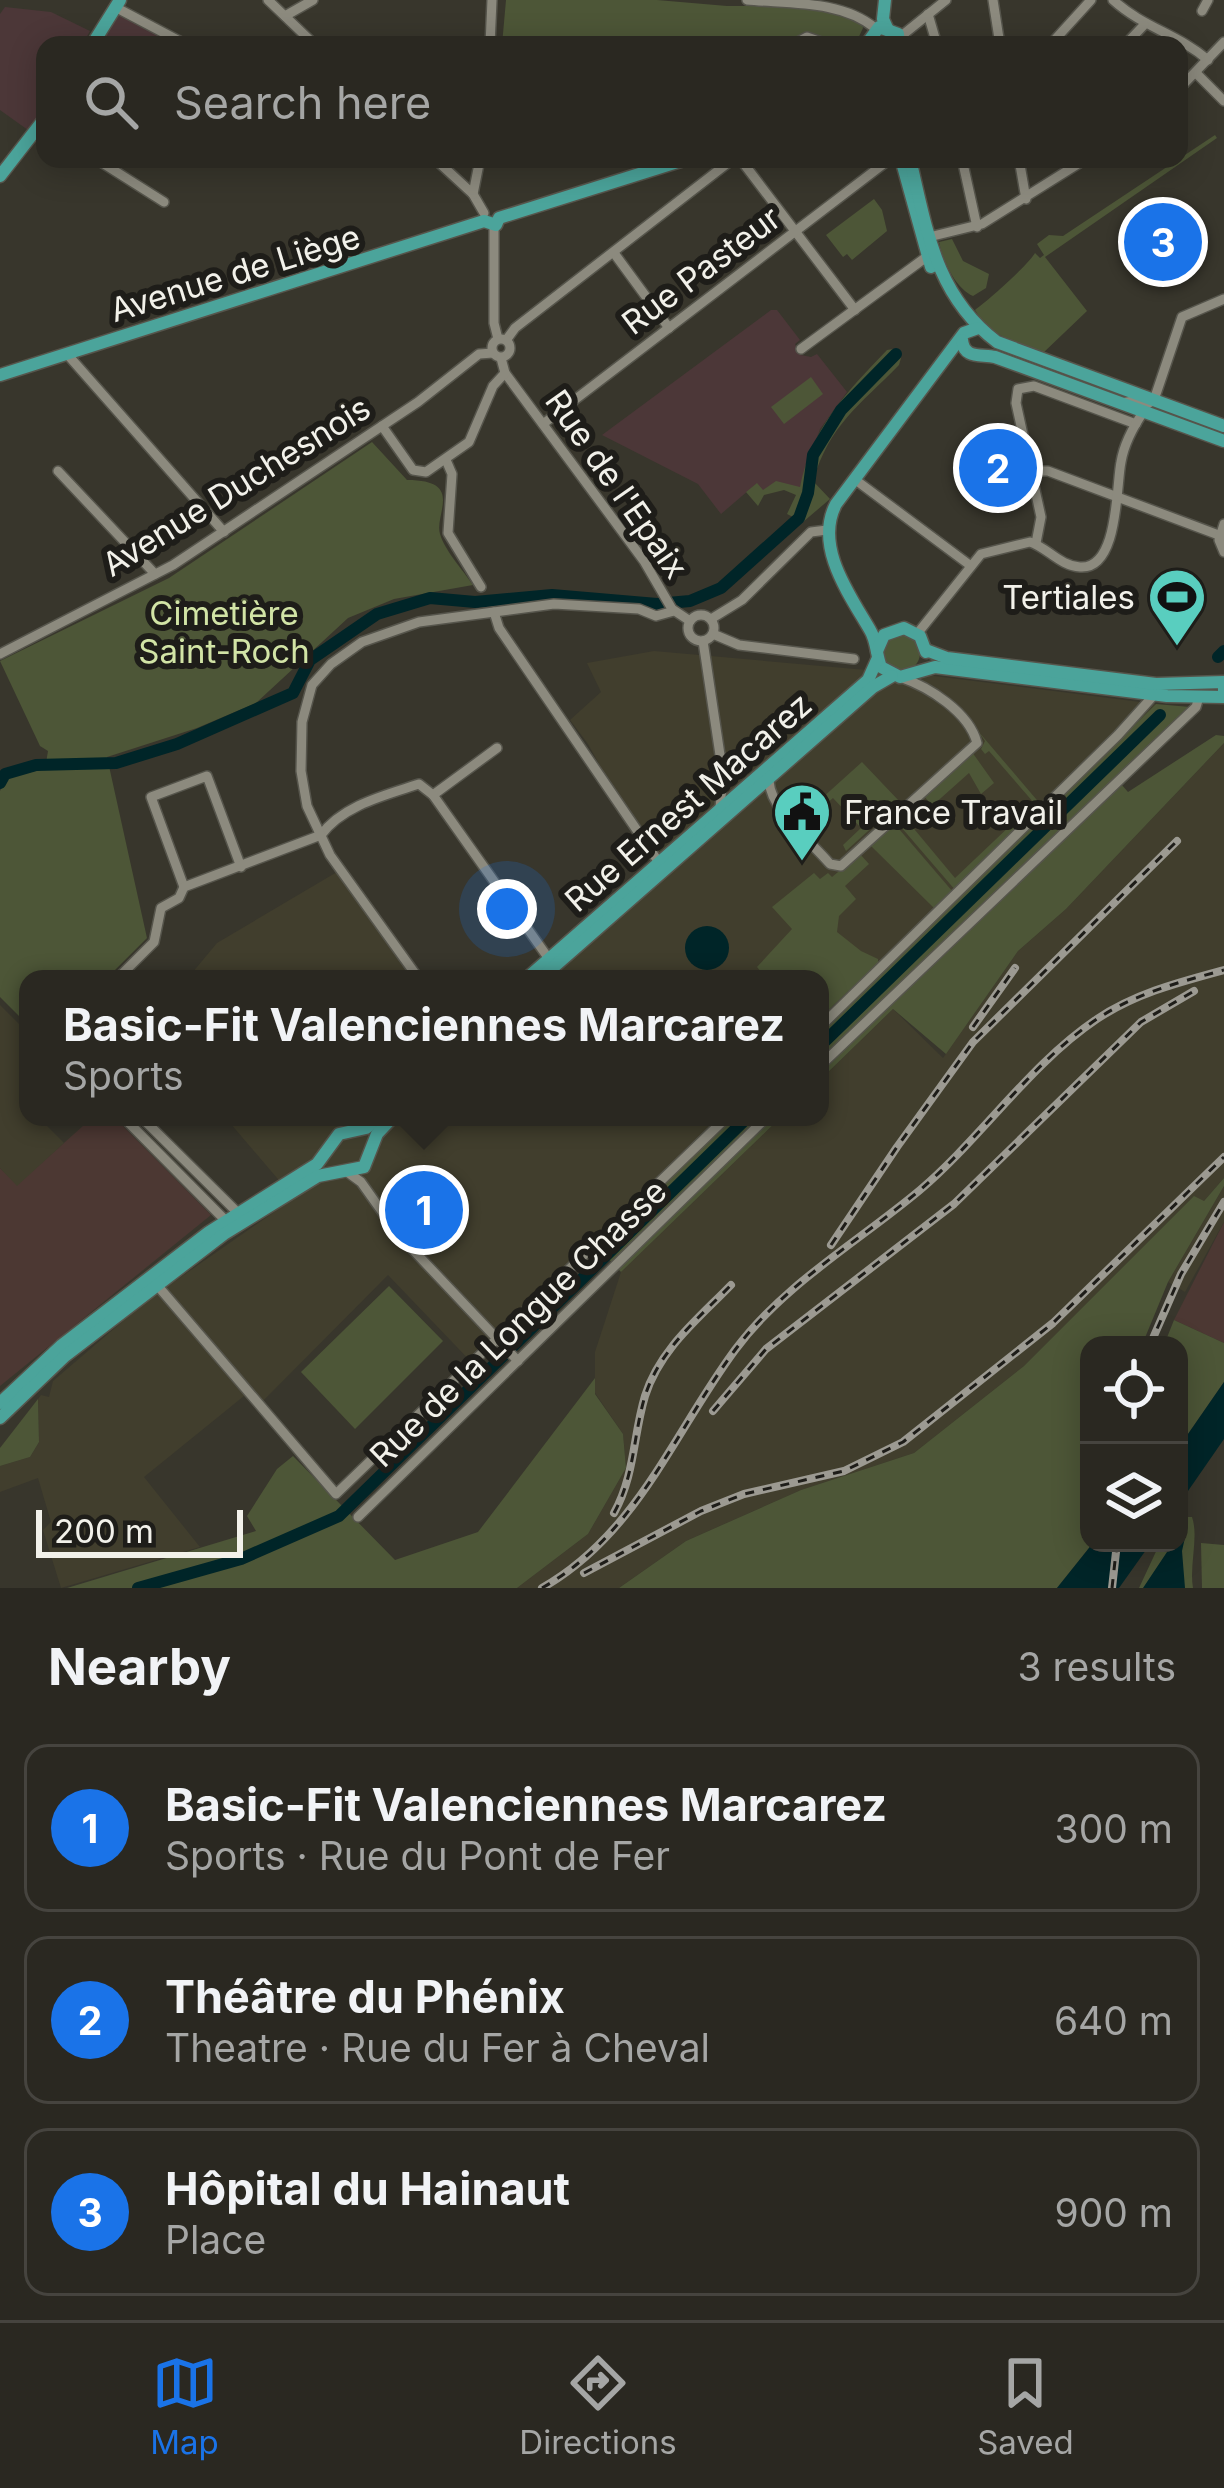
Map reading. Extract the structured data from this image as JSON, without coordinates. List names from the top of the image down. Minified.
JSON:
{"streets":{"main road":["Avenue de Liège","Rue Ernest Macarez"],"street":["Rue Pasteur","Rue de l'Epaix","Avenue Duchesnois","Rue de la Longue Chasse"]},"crossings":[["Rue Pasteur","Rue de l'Epaix"]],"parks":["Cimetière Saint-Roch"],"places":{"sports":["Tertiales"],"public building":["France Travail"]},"scale_bar":"200 m","page":{"search":"Search here","pins":["3","2","1"],"popup":["Basic-Fit Valenciennes Marcarez","Sports"],"scale":"200 m","heading":["Nearby","3 results"],"list":[{"mark":"1","name":"Basic-Fit Valenciennes Marcarez","note":"Sports · Rue du Pont de Fer","value":"300 m"},{"mark":"2","name":"Théâtre du Phénix","note":"Theatre · Rue du Fer à Cheval","value":"640 m"},{"mark":"3","name":"Hôpital du Hainaut","note":"Place","value":"900 m"}],"nav":["Map","Directions","Saved"]}}
